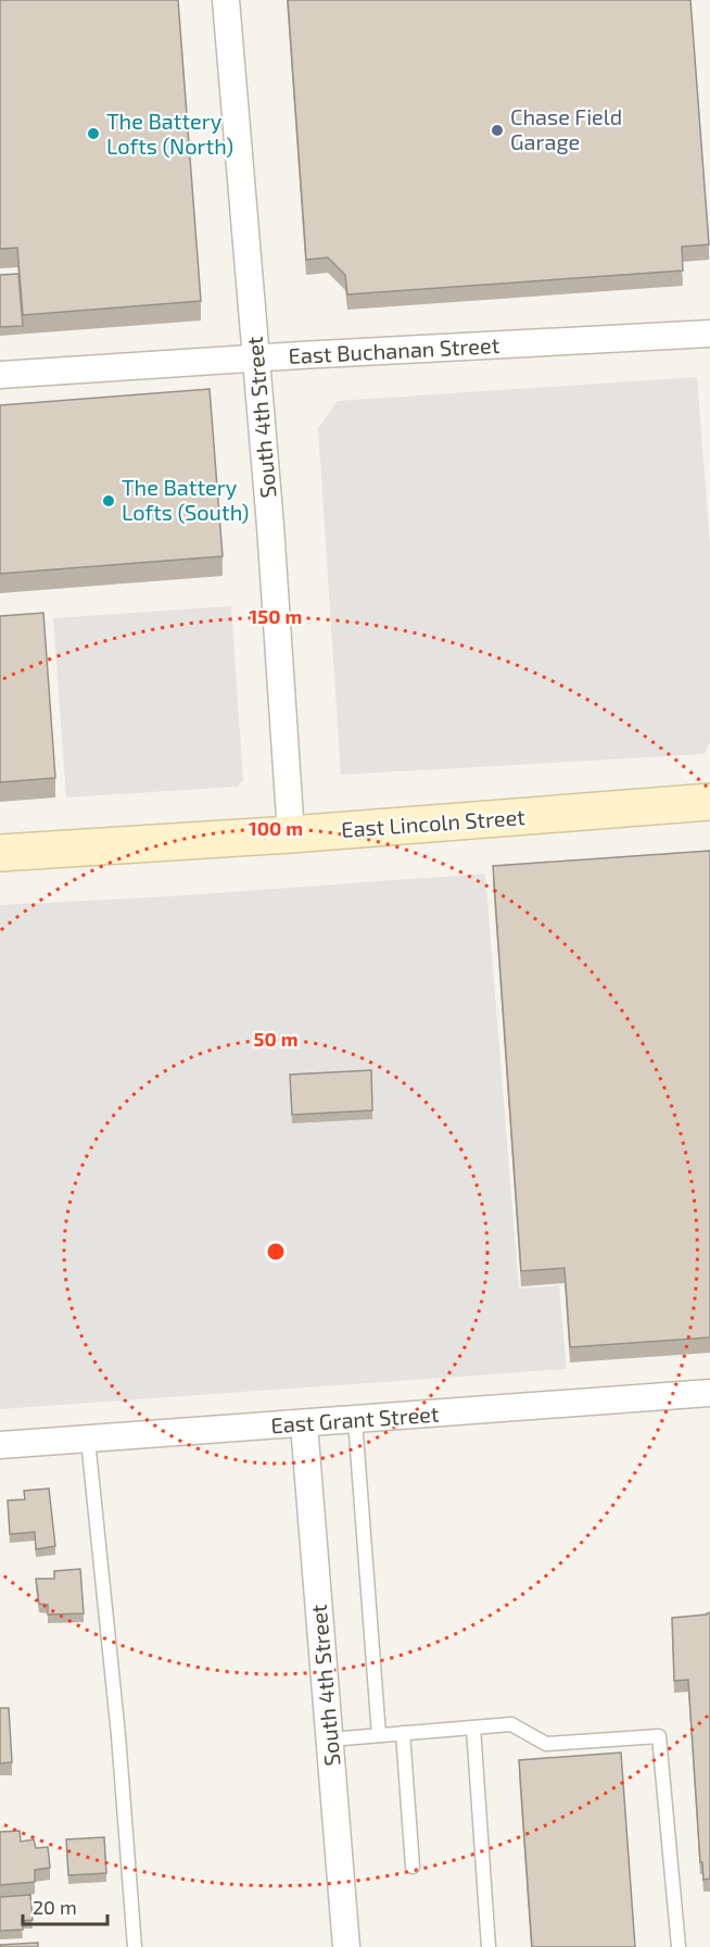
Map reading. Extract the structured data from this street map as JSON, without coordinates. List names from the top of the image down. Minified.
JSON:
{"streets":{"main road":["East Lincoln Street"],"street":["East Buchanan Street","South 4th Street","East Grant Street"]},"crossings":[["East Buchanan Street","South 4th Street"],["South 4th Street","East Lincoln Street"],["South 4th Street","East Grant Street"]],"places":["Chase Field Garage","The Battery Lofts (North)","The Battery Lofts (South)"],"scale_bar":"20 m","rings":["150 m","100 m","50 m"]}
